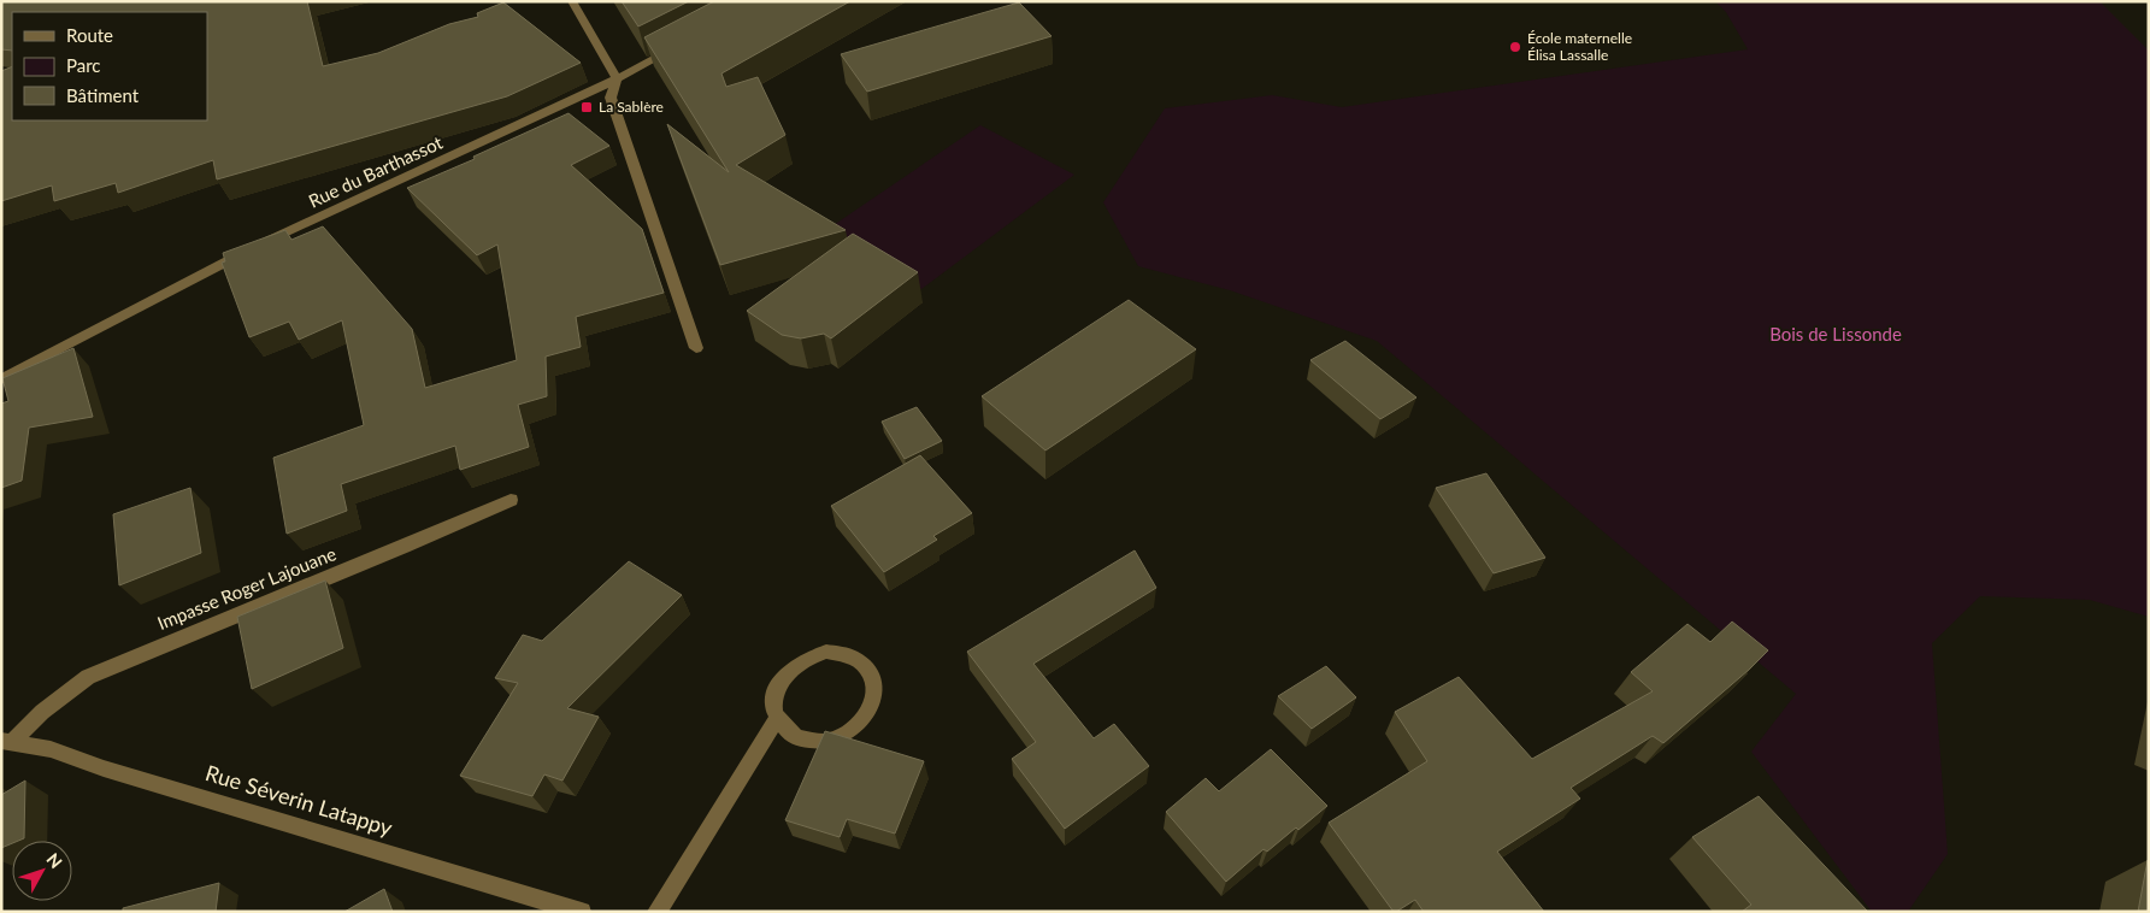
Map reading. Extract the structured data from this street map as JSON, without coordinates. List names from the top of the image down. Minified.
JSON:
{"streets":{"street":["Rue du Barthassot","Impasse Roger Lajouane","Rue Séverin Latappy"]},"crossings":[["Impasse Roger Lajouane","Rue Séverin Latappy"]],"parks":["Bois de Lissonde"],"places":{"other":["École maternelle Élisa Lassalle"],"transit":["La Sablère"]},"legend":["Route","Parc","Bâtiment"],"north":"top right"}
